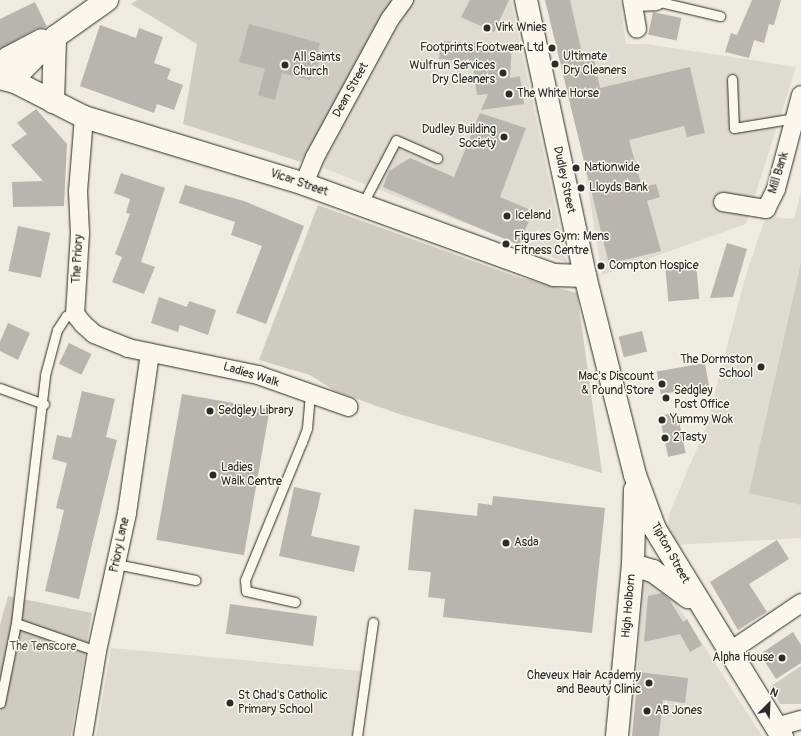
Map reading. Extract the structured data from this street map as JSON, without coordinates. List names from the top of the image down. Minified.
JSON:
{"streets":{"main road":["Dudley Street","Vicar Street","Tipton Street","High Holborn"],"street":["Dean Street","Mill Bank","The Priory","Ladies Walk","Priory Lane"]},"crossings":[["Dean Street","Vicar Street"],["Dudley Street","Vicar Street"],["Dudley Street","Tipton Street"],["Dudley Street","High Holborn"],["Vicar Street","The Priory"],["Ladies Walk","Priory Lane"],["Tipton Street","High Holborn"]],"parks":["The Tenscore"],"places":["Virk Wnies","Footprints Footwear Ltd","Ultimate Dry Cleaners","All Saints Church","Wulfrun Services Dry Cleaners","The White Horse","Dudley Building Society","Nationwide","Lloyds Bank","Iceland","Figures Gym: Mens Fitness Centre","Compton Hospice","The Dormston School","Mac's Discount & Pound Store","Sedgley Post Office","Sedgley Library","Yummy Wok","2Tasty","Ladies Walk Centre","Asda","Alpha House","Cheveux Hair Academy and Beauty Clinic","St Chad's Catholic Primary School","AB Jones"],"north":"top right"}
